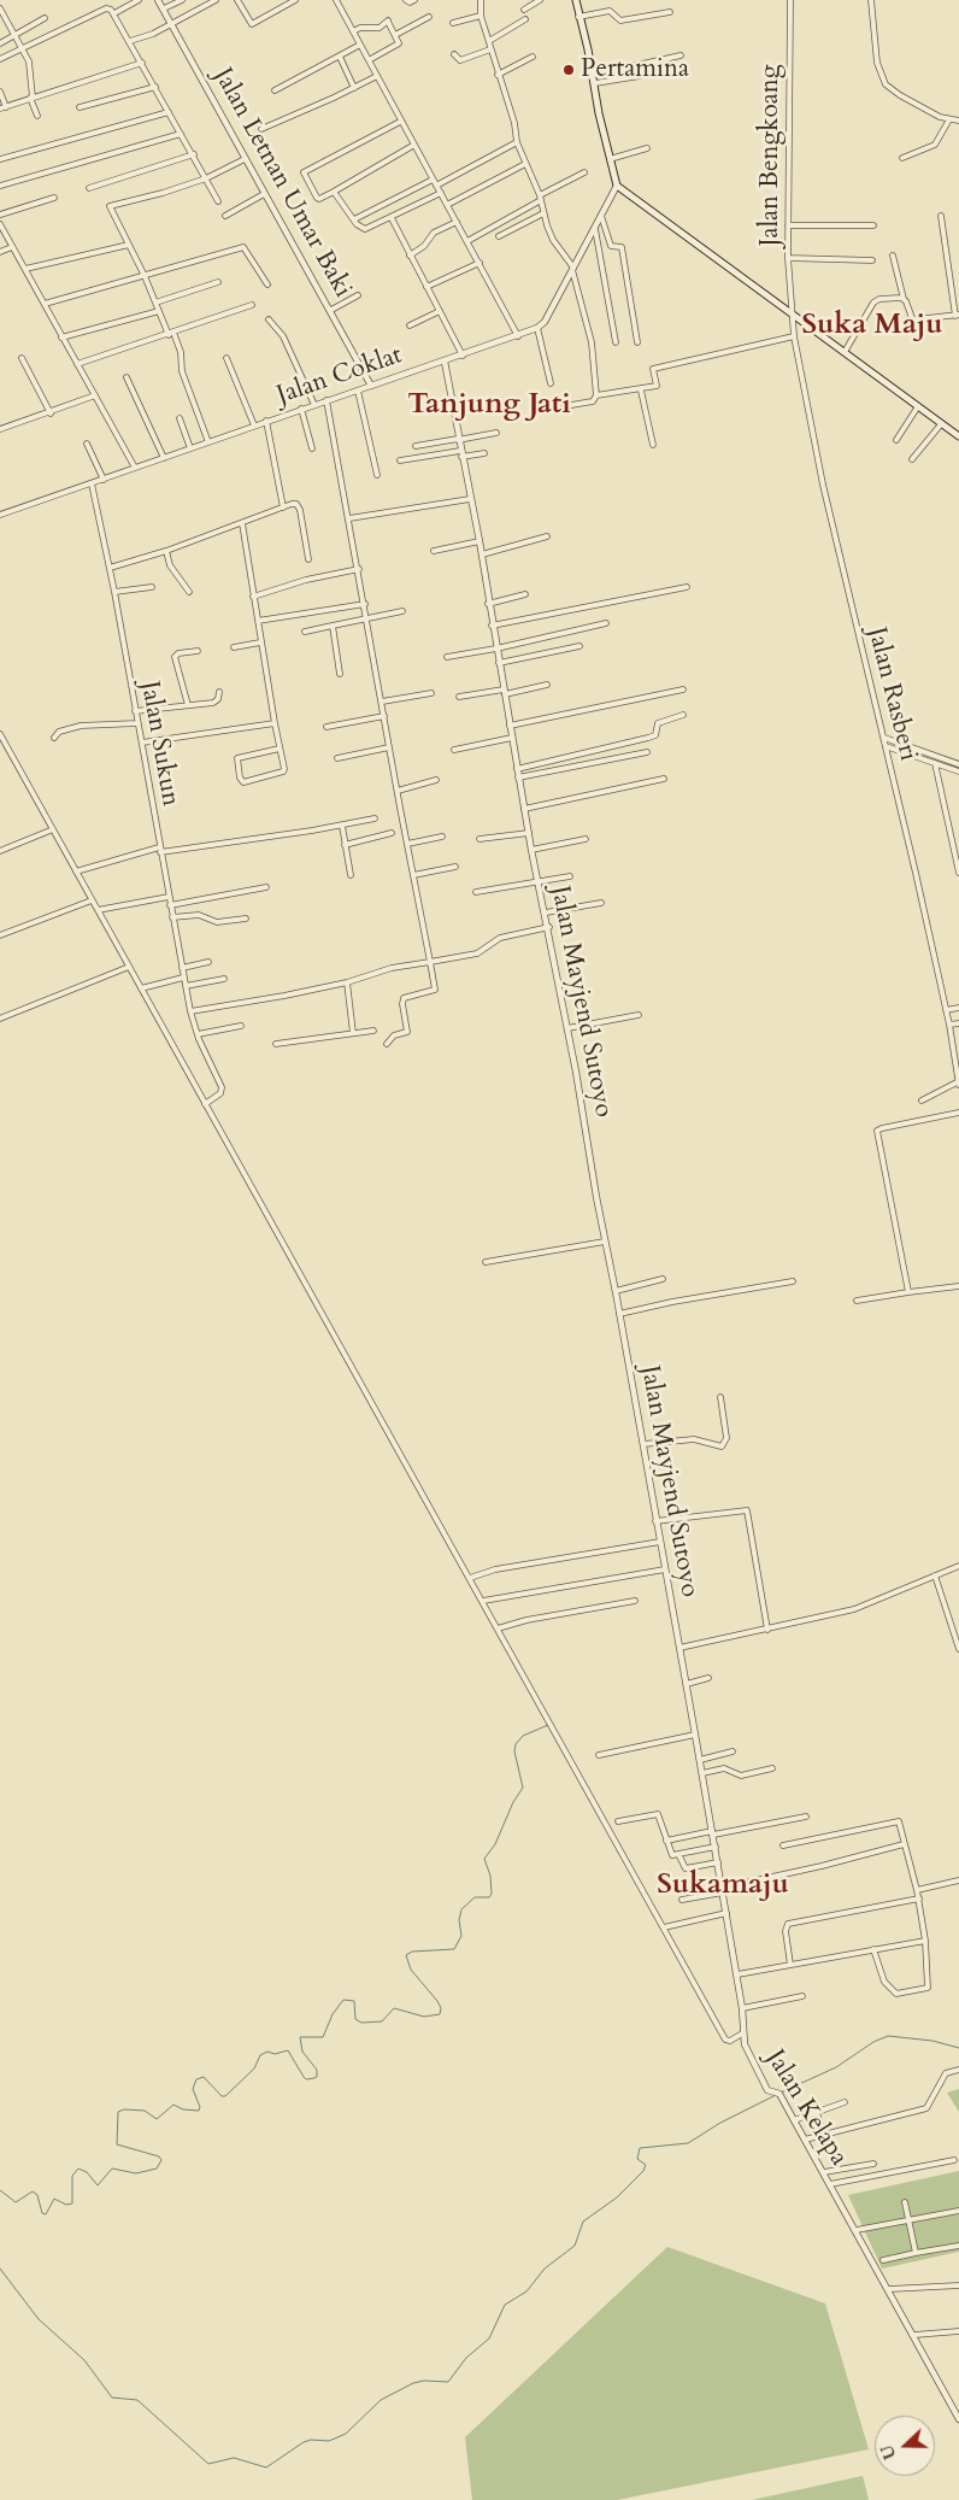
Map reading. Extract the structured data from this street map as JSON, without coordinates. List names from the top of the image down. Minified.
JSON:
{"streets":{"street":["Jalan Bengkoang","Jalan Letnan Umar Baki","Jalan Coklat","Jalan Rasberi","Jalan Sukun","Jalan Mayjend Sutoyo","Jalan Kelapa"]},"crossings":[["Jalan Bengkoang","Jalan Rasberi"],["Jalan Letnan Umar Baki","Jalan Coklat"],["Jalan Coklat","Jalan Sukun"],["Jalan Coklat","Jalan Mayjend Sutoyo"],["Jalan Mayjend Sutoyo","Jalan Kelapa"]],"districts":["Suka Maju","Tanjung Jati","Sukamaju"],"places":["Pertamina"],"north":"left"}
